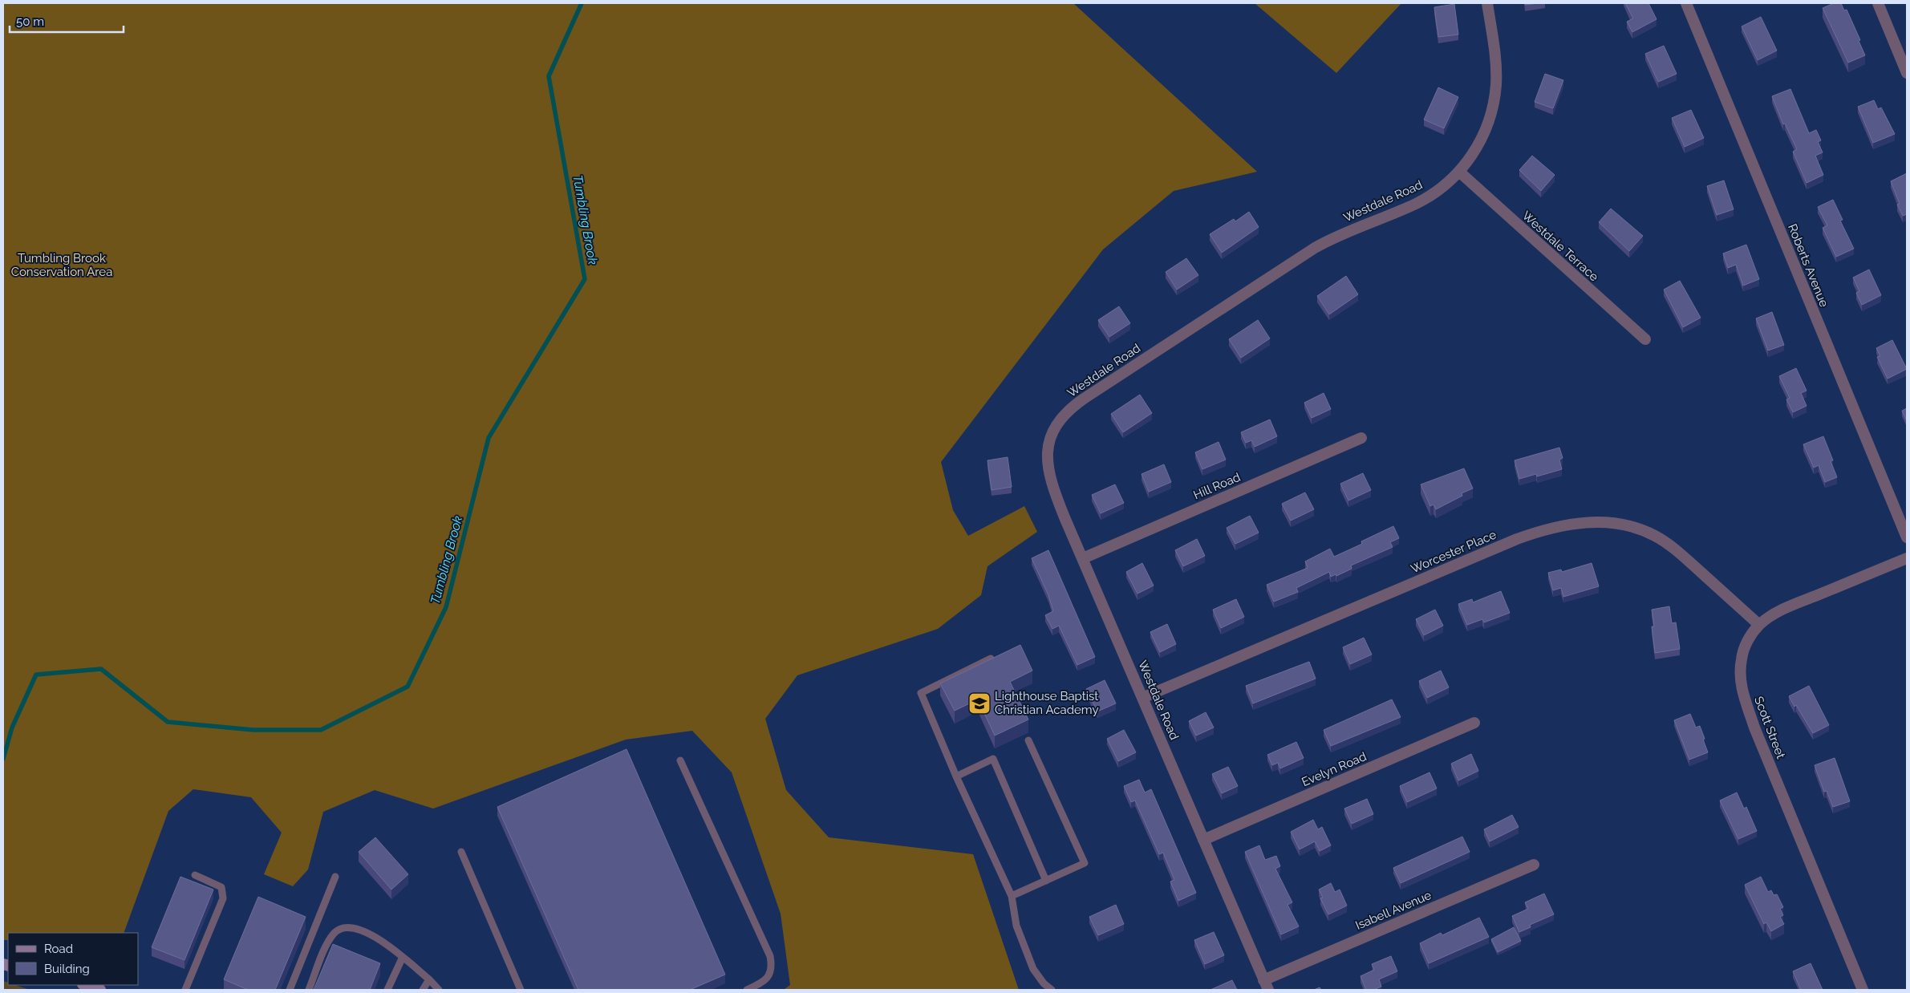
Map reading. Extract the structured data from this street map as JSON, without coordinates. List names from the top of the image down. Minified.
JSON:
{"streets":{"street":["Westdale Road","Westdale Terrace","Roberts Avenue","Hill Road","Worcester Place","Scott Street","Evelyn Road","Isabell Avenue"]},"crossings":[["Westdale Road","Westdale Terrace"],["Westdale Road","Hill Road"],["Westdale Road","Worcester Place"],["Westdale Road","Evelyn Road"],["Westdale Road","Isabell Avenue"],["Worcester Place","Scott Street"]],"water":["Tumbling Brook"],"parks":["Tumbling Brook Conservation Area"],"places":{"school or university":["Lighthouse Baptist Christian Academy"]},"legend":["Road","Building"],"scale_bar":"50 m"}
